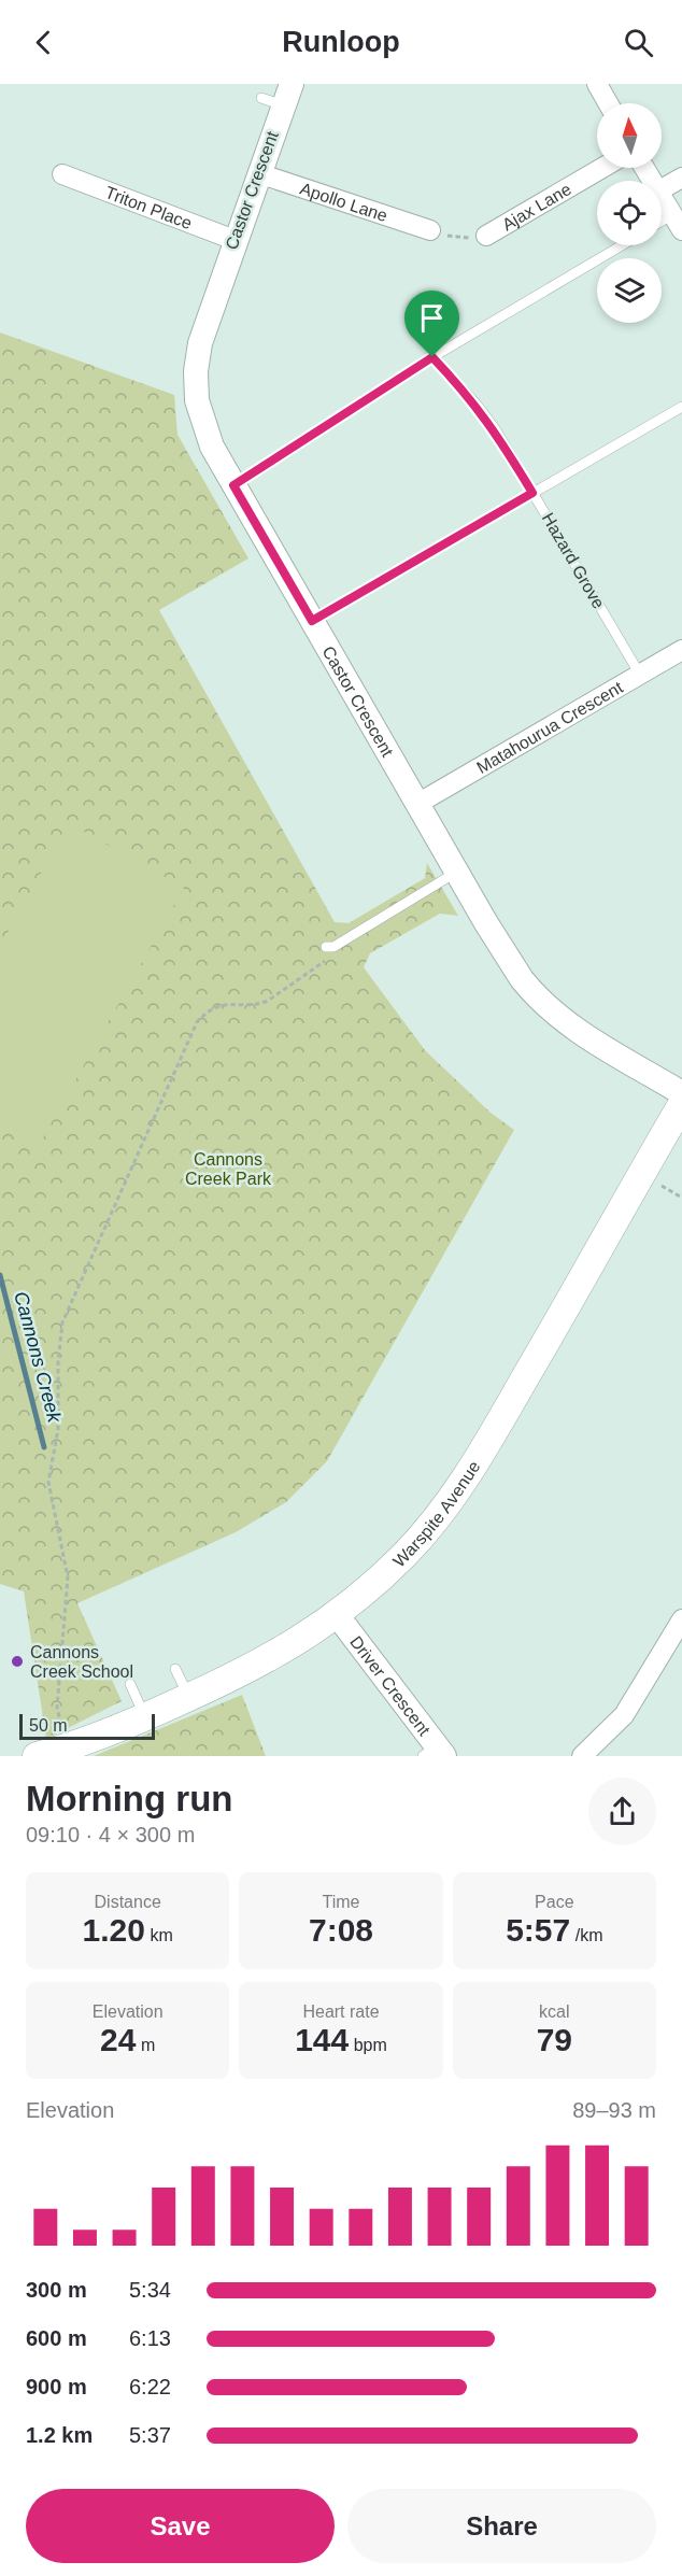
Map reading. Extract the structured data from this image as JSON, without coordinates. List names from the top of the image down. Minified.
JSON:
{"streets":{"main road":["Warspite Avenue"],"street":["Castor Crescent","Apollo Lane","Triton Place","Ajax Lane","Matahourua Crescent","Driver Crescent"],"lane":["Hazard Grove"]},"crossings":[["Castor Crescent","Apollo Lane"],["Castor Crescent","Triton Place"],["Castor Crescent","Matahourua Crescent"],["Hazard Grove","Matahourua Crescent"],["Warspite Avenue","Driver Crescent"]],"water":["Cannons Creek"],"parks":["Cannons Creek Park"],"places":["Cannons Creek School"],"scale_bar":"50 m","north":"top","page":{"header":"Runloop","scale":"50 m","heading":["Morning run","09:10 · 4 × 300 m"],"stats":[["Distance","1.20 km"],["Time","7:08"],["Pace","5:57 /km"],["Elevation","24 m"],["Heart rate","144 bpm"],["kcal","79"]],"chart":["Elevation","89–93 m"],"list":[{"name":"300 m","note":"5:34"},{"name":"600 m","note":"6:13"},{"name":"900 m","note":"6:22"},{"name":"1.2 km","note":"5:37"}],"buttons":["Save","Share"]}}
